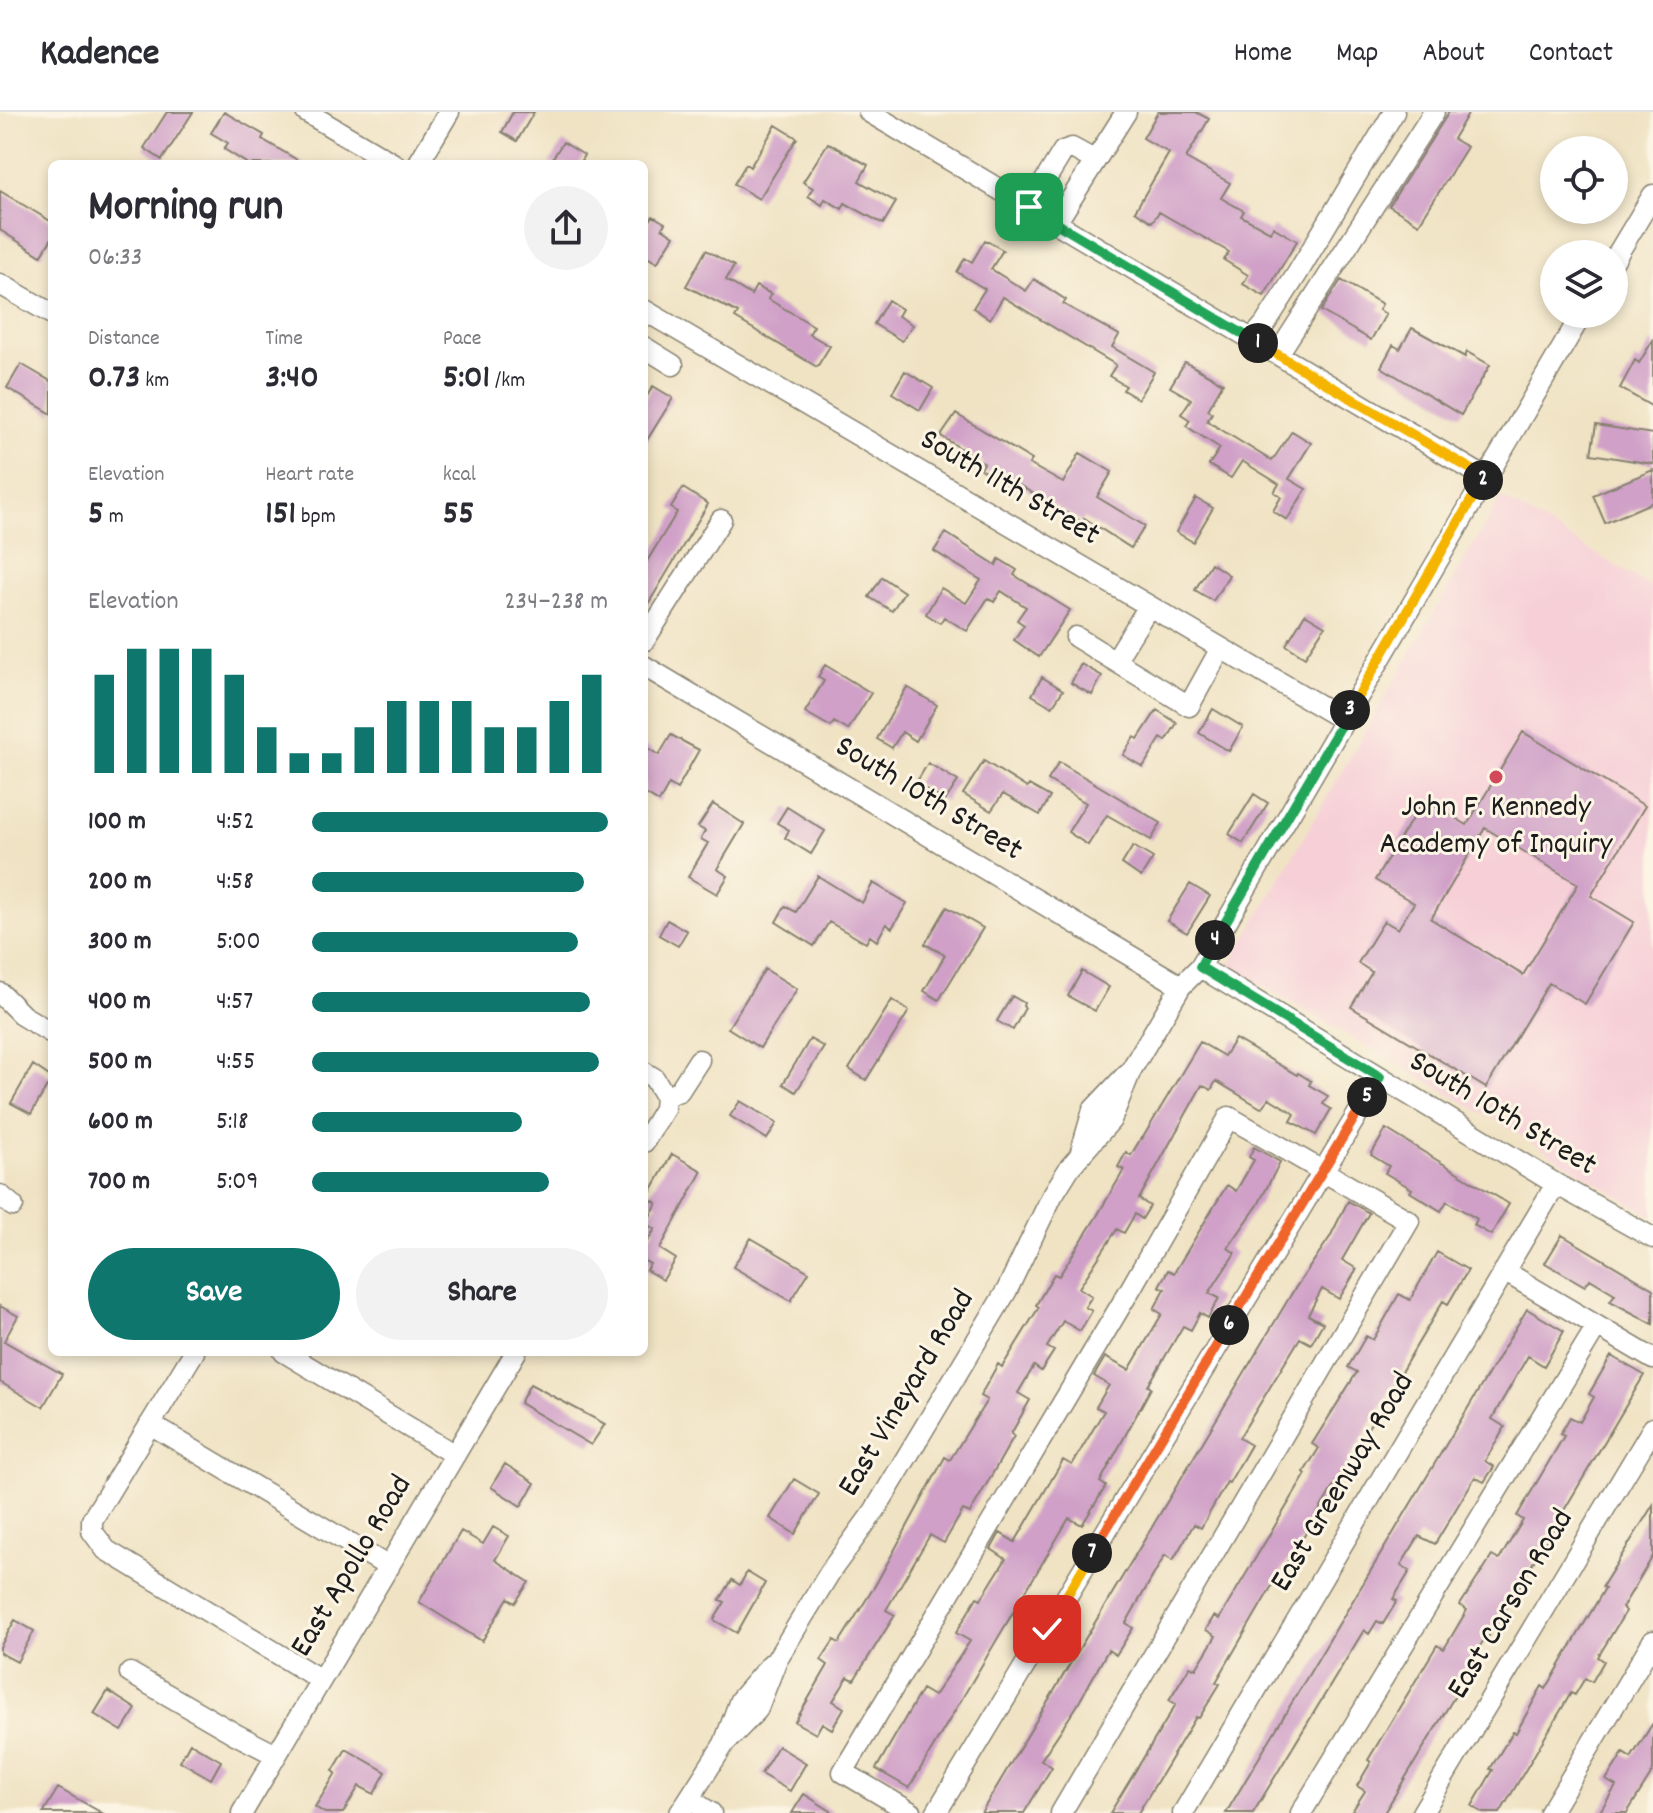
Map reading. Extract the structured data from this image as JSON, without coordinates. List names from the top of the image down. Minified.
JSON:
{"streets":{"street":["South 11th Street","South 10th Street","East Vineyard Road","East Greenway Road","East Apollo Road","East Carson Road"]},"crossings":[["South 11th Street","East Vineyard Road"],["South 10th Street","East Vineyard Road"],["South 10th Street","East Greenway Road"]],"places":["John F. Kennedy Academy of Inquiry"],"page":{"header":"Kadence","nav":["Home","Map","About","Contact"],"heading":["Morning run","06:33"],"stats":[["Distance","0.73 km"],["Time","3:40"],["Pace","5:01 /km"],["Elevation","5 m"],["Heart rate","151 bpm"],["kcal","55"]],"pins":["1","2","3","4","5","6","7"],"chart":["Elevation","234–238 m"],"list":[{"name":"100 m","note":"4:52"},{"name":"200 m","note":"4:58"},{"name":"300 m","note":"5:00"},{"name":"400 m","note":"4:57"},{"name":"500 m","note":"4:55"},{"name":"600 m","note":"5:18"},{"name":"700 m","note":"5:09"}],"buttons":["Save","Share"]}}
